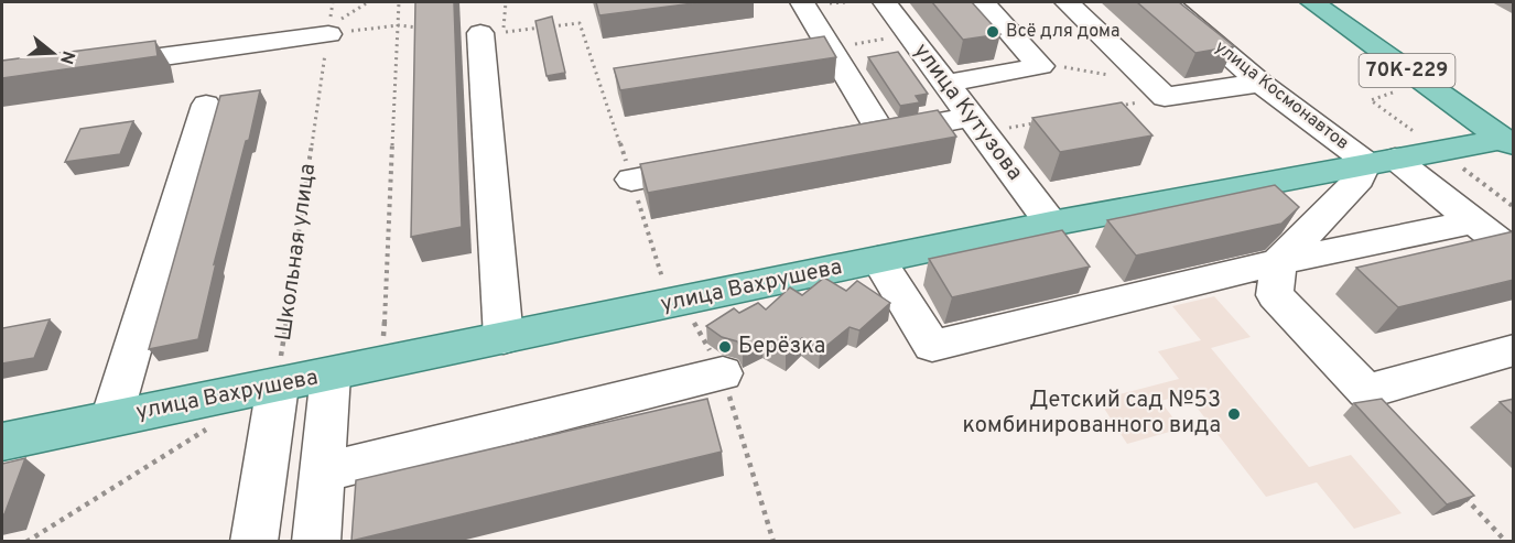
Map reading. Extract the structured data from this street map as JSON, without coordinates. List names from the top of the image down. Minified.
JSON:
{"streets":{"main road":["70К-229","улица Вахрушева"],"street":["улица Космонавтов","улица Кутузова"],"path":["Школьная улица"]},"crossings":[["70К-229","улица Вахрушева"],["улица Космонавтов","улица Вахрушева"],["улица Кутузова","улица Вахрушева"],["Школьная улица","улица Вахрушева"]],"places":["Всё для дома","Берёзка","Детский сад №53 комбинированного вида"],"north":"right"}
